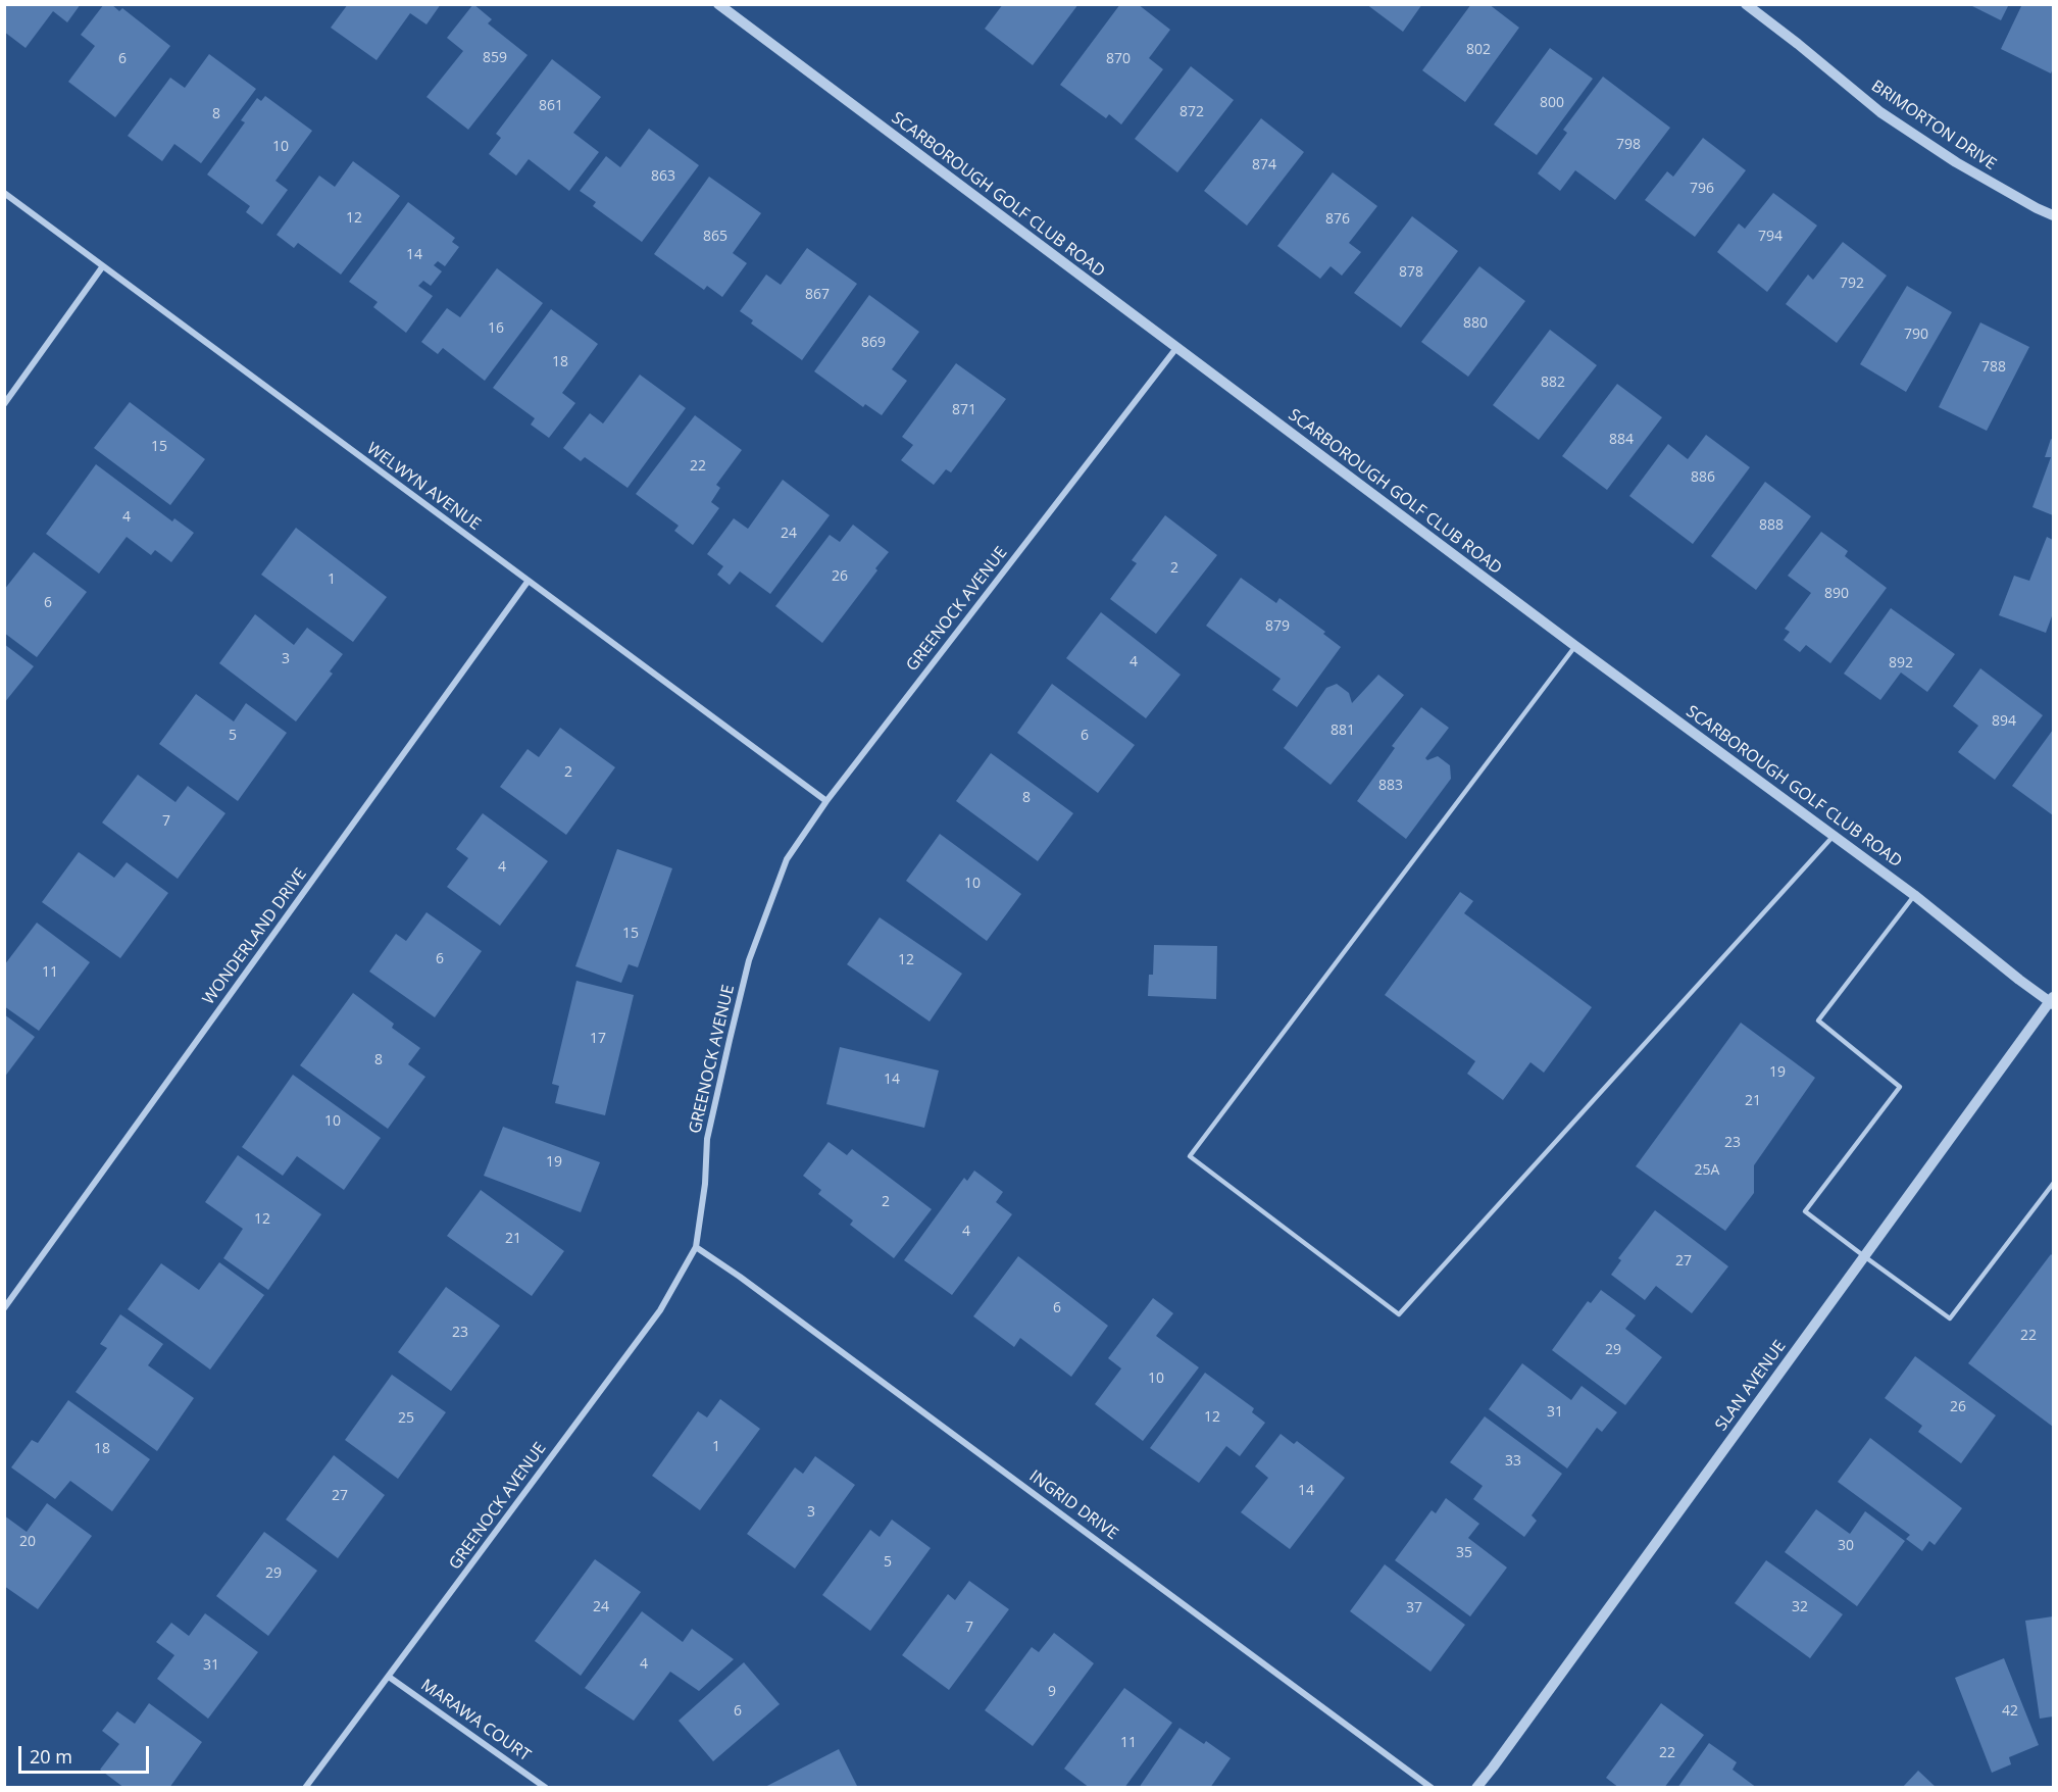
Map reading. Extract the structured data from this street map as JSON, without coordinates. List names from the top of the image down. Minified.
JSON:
{"streets":{"street":["BRIMORTON DRIVE","SCARBOROUGH GOLF CLUB ROAD","WELWYN AVENUE","GREENOCK AVENUE","WONDERLAND DRIVE","SLAN AVENUE","INGRID DRIVE","MARAWA COURT"]},"crossings":[["SCARBOROUGH GOLF CLUB ROAD","GREENOCK AVENUE"],["SCARBOROUGH GOLF CLUB ROAD","SLAN AVENUE"],["WELWYN AVENUE","GREENOCK AVENUE"],["WELWYN AVENUE","WONDERLAND DRIVE"],["GREENOCK AVENUE","INGRID DRIVE"],["GREENOCK AVENUE","MARAWA COURT"]],"house_numbers":["802","859","6","870","800","861","872","8","798","10","874","863","796","12","876","865","794","14","878","792","867","880","16","790","869","18","788","882","871","884","15","22","886","4","888","24","2","26","1","890","6","879","3","4","892","894","881","5","6","2","883","8","7","4","10","15","6","12","11","17","8","19","14","21","10","23","19","25A","2","12","4","21","27","6","23","22","29","10","26","31","12","25","1","18","33","14","27","3","20","30","35","5","29","24","32","37","7","4","31","9","6","42","11","22"],"scale_bar":"20 m"}
